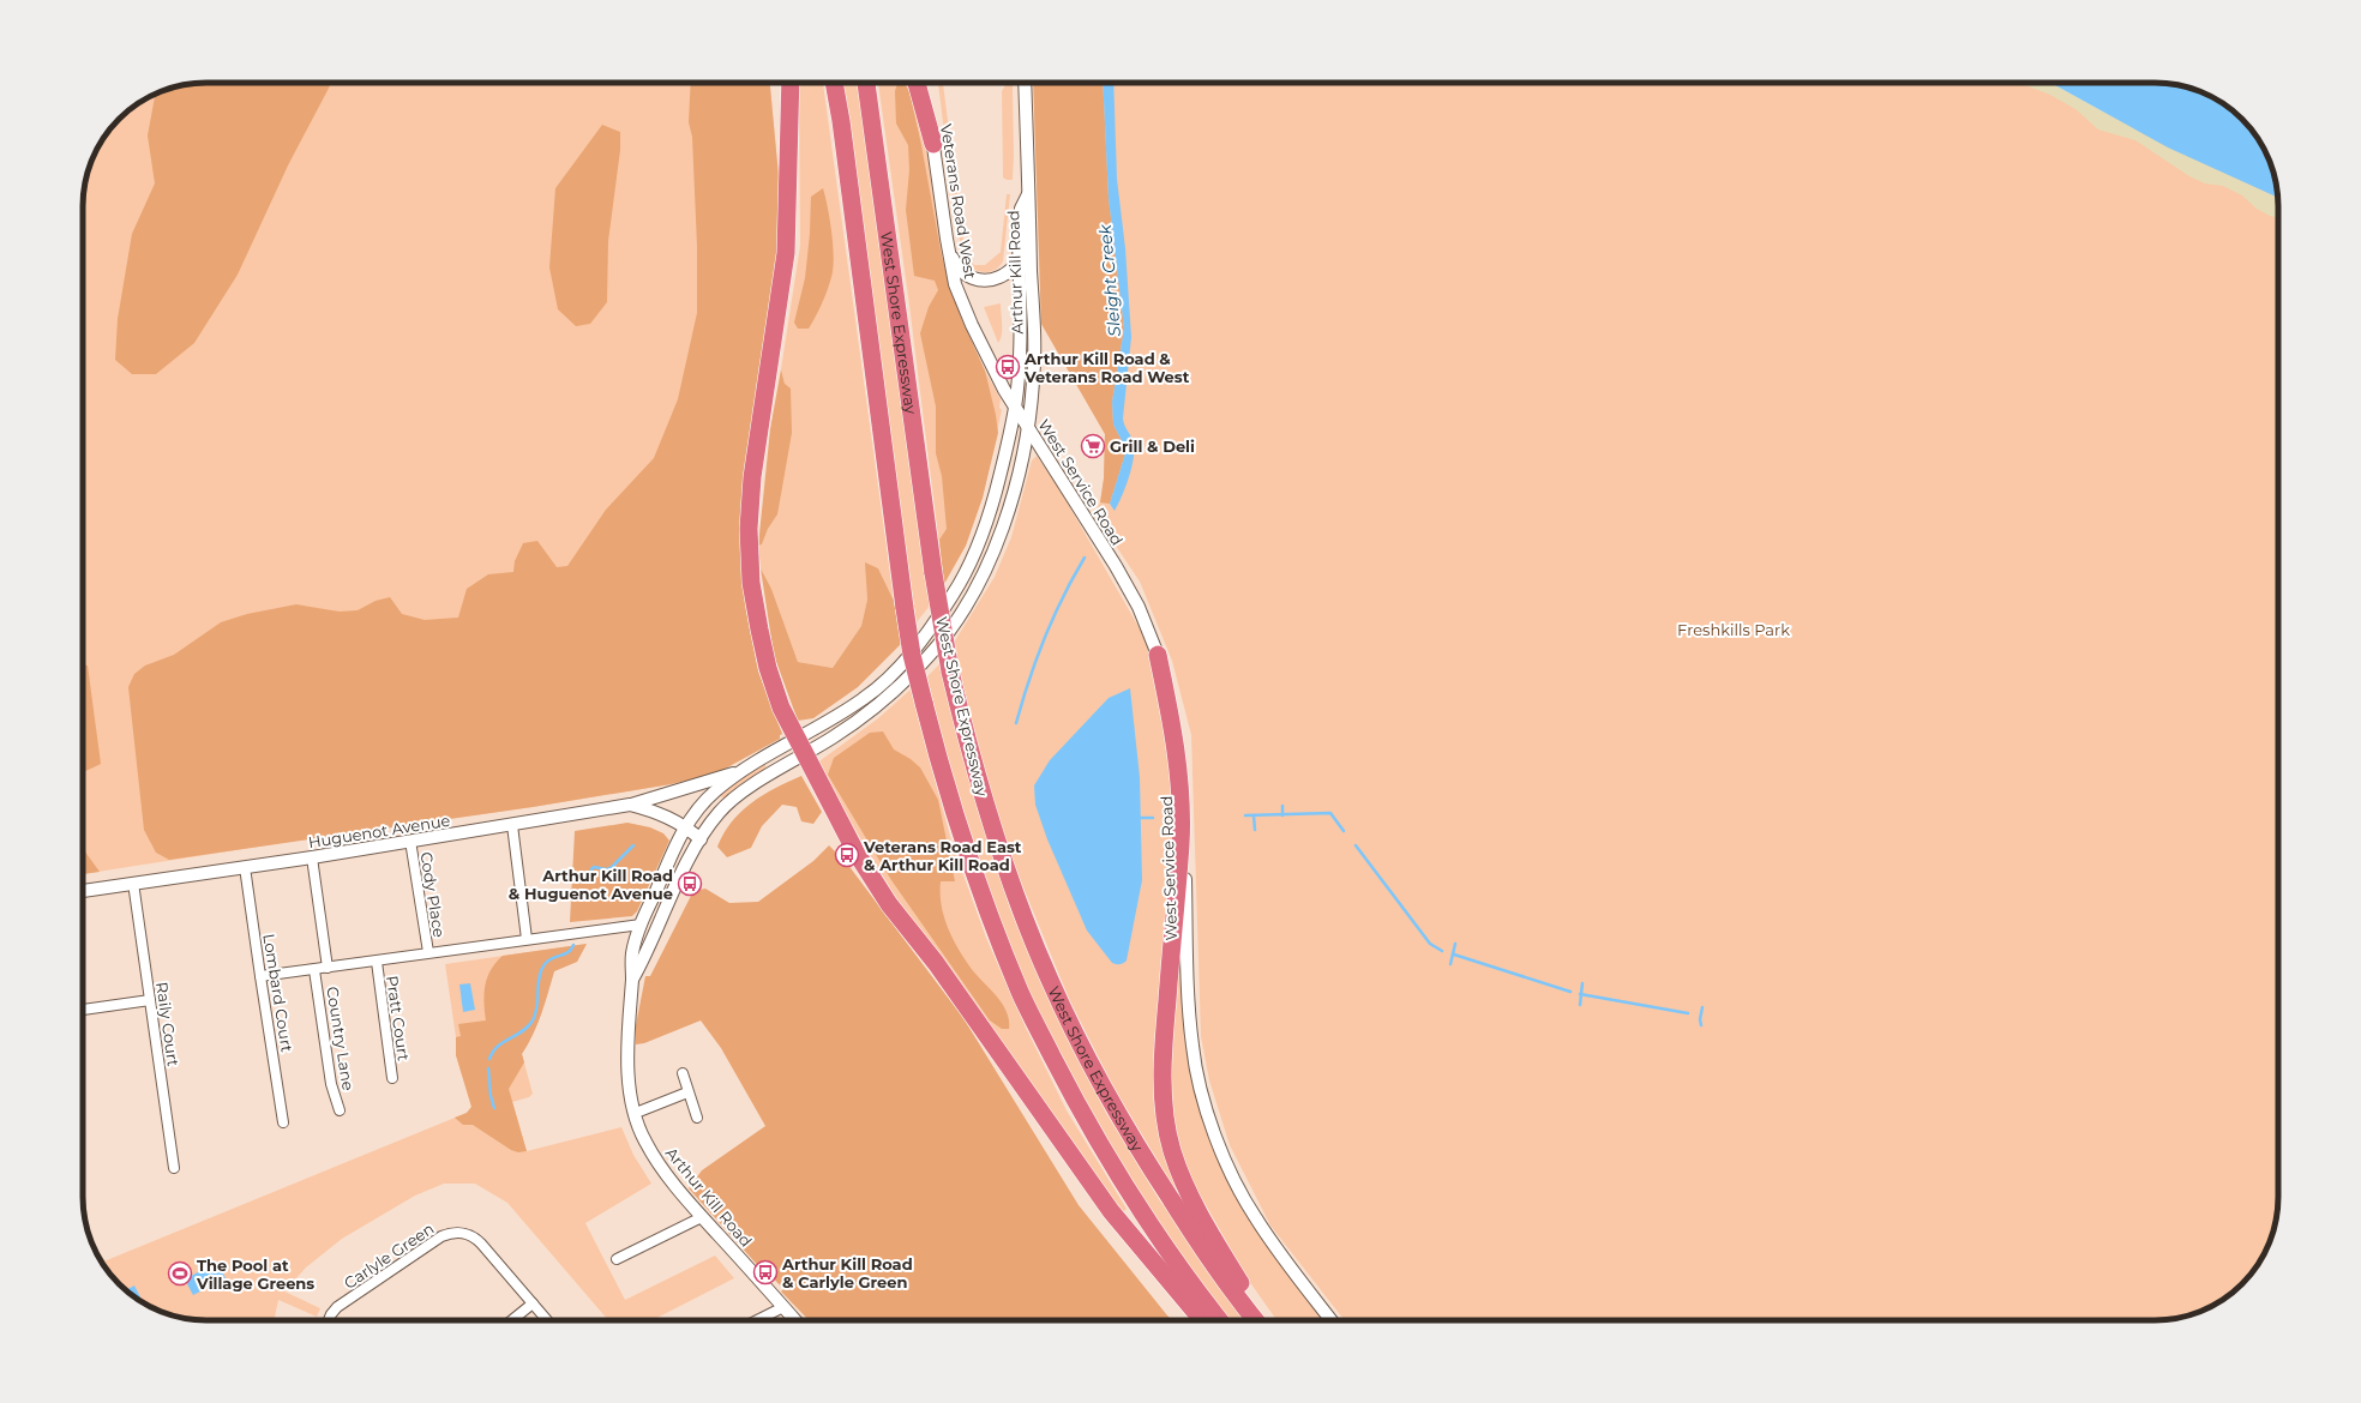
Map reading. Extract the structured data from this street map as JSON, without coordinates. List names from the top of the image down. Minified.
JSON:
{"streets":{"highway":["West Shore Expressway"],"street":["Veterans Road West","Arthur Kill Road","West Service Road","Huguenot Avenue","Cody Place","Lombard Court","Pratt Court","Raily Court","Country Lane","Carlyle Green"]},"crossings":[["Veterans Road West","Arthur Kill Road"],["Veterans Road West","West Service Road"],["Arthur Kill Road","West Service Road"],["Huguenot Avenue","Cody Place"],["Huguenot Avenue","Lombard Court"],["Huguenot Avenue","Raily Court"],["Cody Place","Lombard Court"],["Cody Place","Pratt Court"],["Cody Place","Country Lane"]],"water":["Sleight Creek"],"parks":["Freshkills Park"],"places":{"bus stop":["Arthur Kill Road & Veterans Road West","Veterans Road East & Arthur Kill Road","Arthur Kill Road & Huguenot Avenue","Arthur Kill Road & Carlyle Green"],"supermarket":["Grill & Deli"],"sports":["The Pool at Village Greens"]}}
